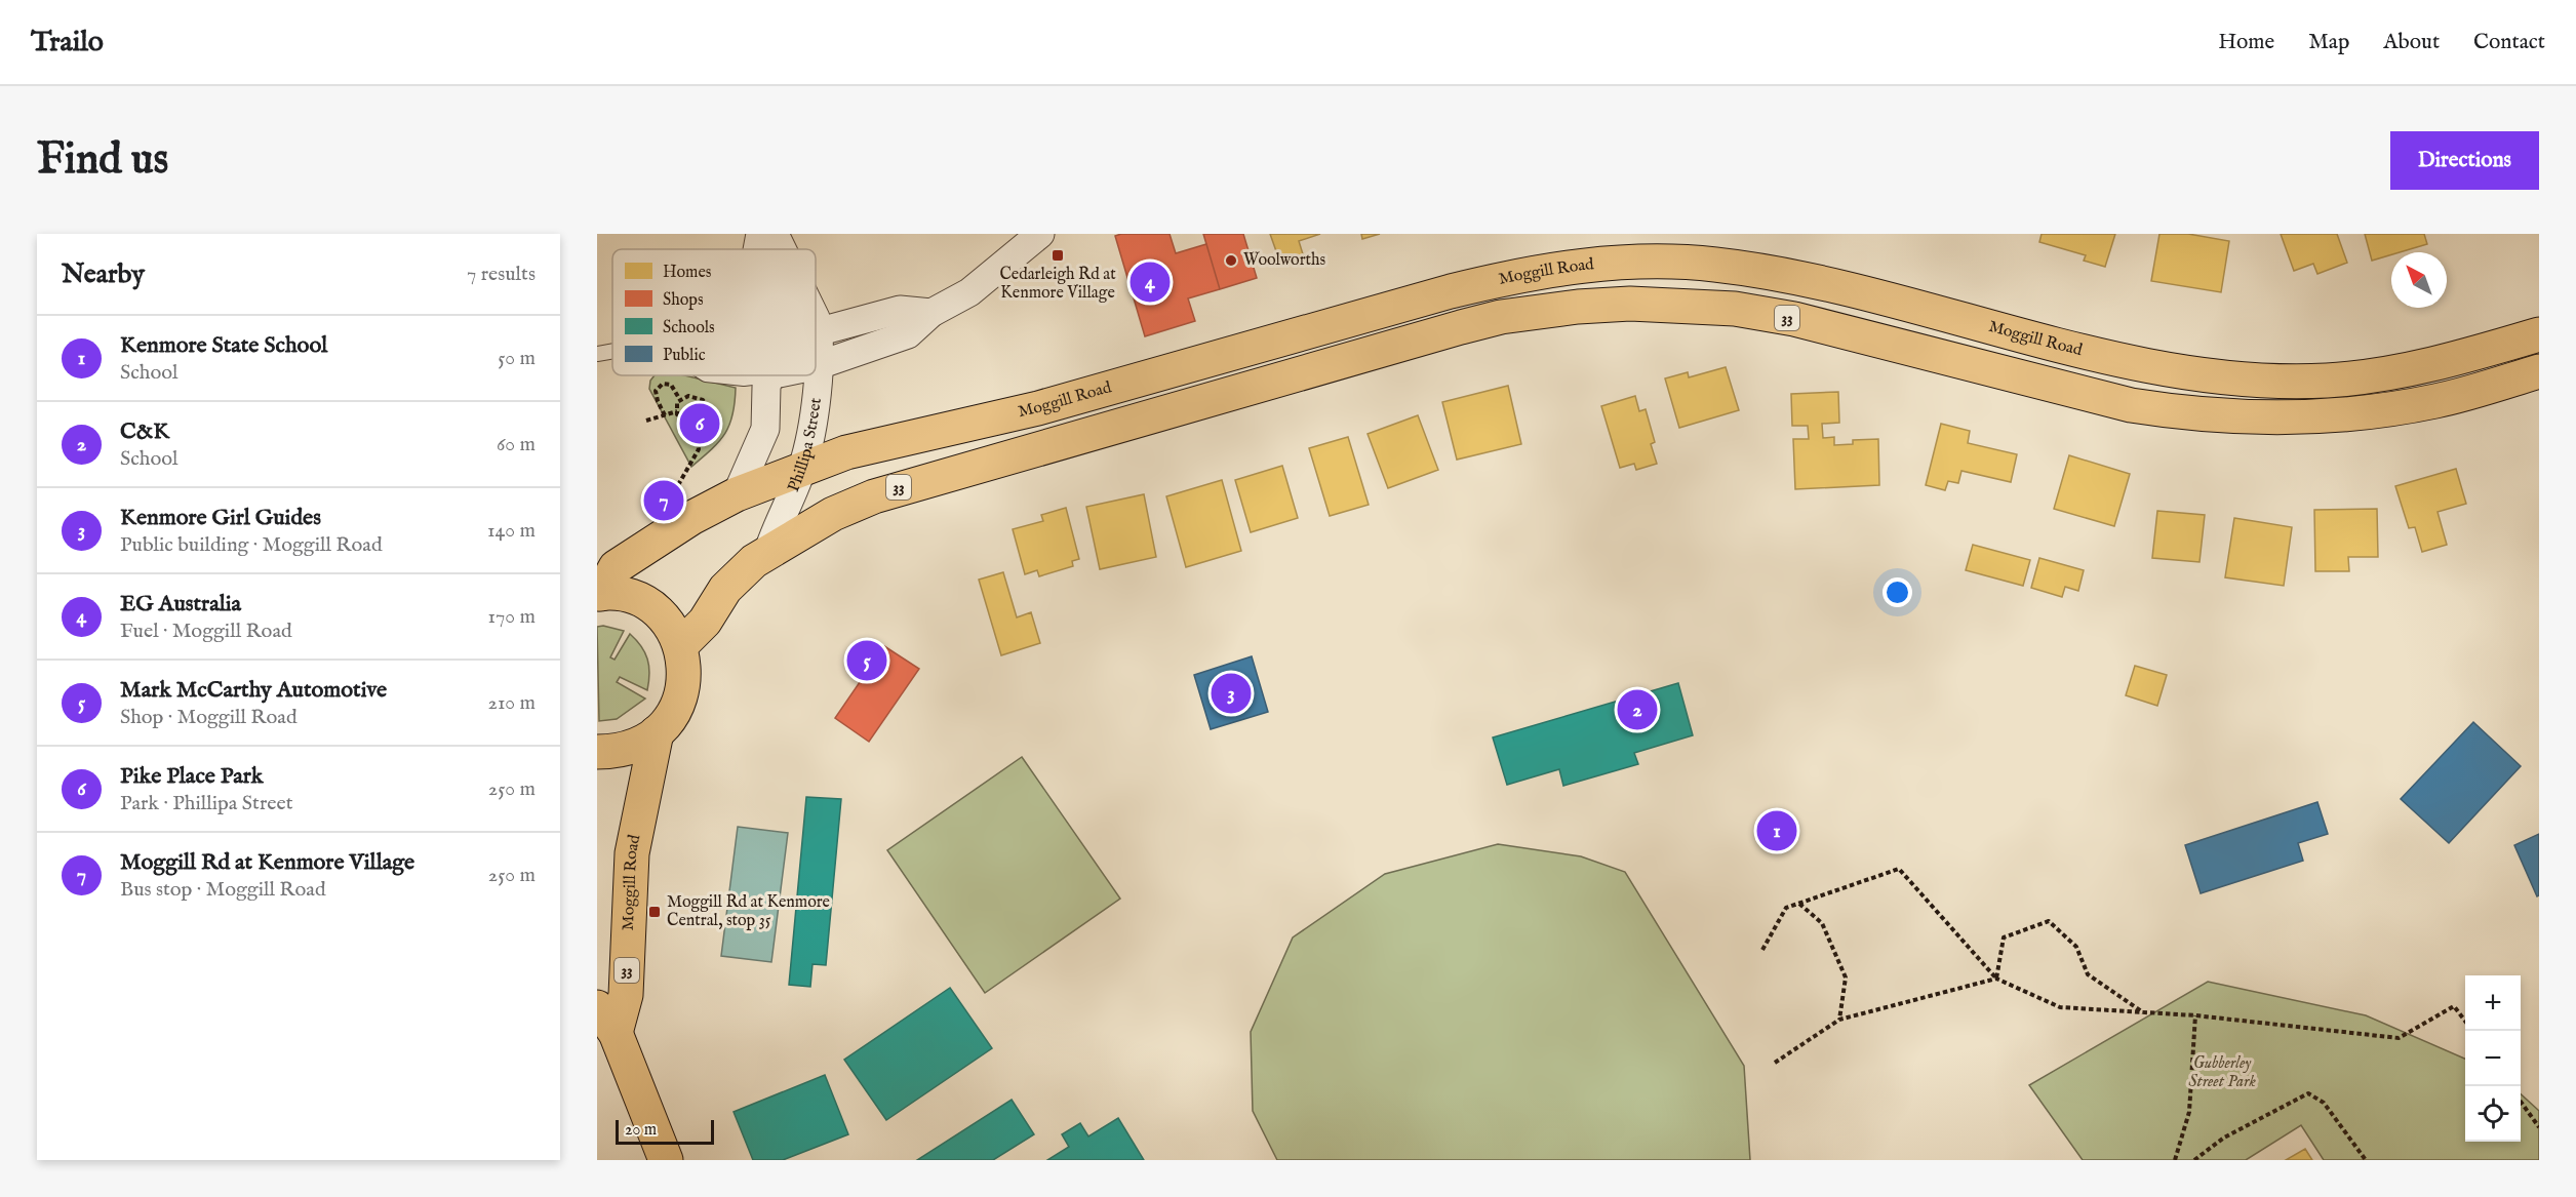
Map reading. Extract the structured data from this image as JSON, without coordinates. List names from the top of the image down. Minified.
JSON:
{"streets":{"main road":["Moggill Road","33"],"street":["Phillipa Street"]},"crossings":[["Moggill Road","33"],["Moggill Road","Phillipa Street"],["33","Phillipa Street"]],"parks":["Gubberley Street Park"],"places":{"transit":["Cedarleigh Rd at Kenmore Village","Moggill Rd at Kenmore Central, stop 35"],"other":["Woolworths"]},"legend":["Homes","Shops","Schools","Public"],"scale_bar":"20 m","north":"top left","page":{"header":"Trailo","nav":["Home","Map","About","Contact"],"buttons":"Directions","title":"Find us","heading":["Nearby","7 results"],"pins":["4","6","7","5","3","2","1"],"list":[{"mark":"1","name":"Kenmore State School","note":"School","value":"50 m"},{"mark":"2","name":"C&K","note":"School","value":"60 m"},{"mark":"3","name":"Kenmore Girl Guides","note":"Public building · Moggill Road","value":"140 m"},{"mark":"4","name":"EG Australia","note":"Fuel · Moggill Road","value":"170 m"},{"mark":"5","name":"Mark McCarthy Automotive","note":"Shop · Moggill Road","value":"210 m"},{"mark":"6","name":"Pike Place Park","note":"Park · Phillipa Street","value":"250 m"},{"mark":"7","name":"Moggill Rd at Kenmore Village","note":"Bus stop · Moggill Road","value":"250 m"}],"map_buttons":["+","−"],"scale":"20 m"}}
